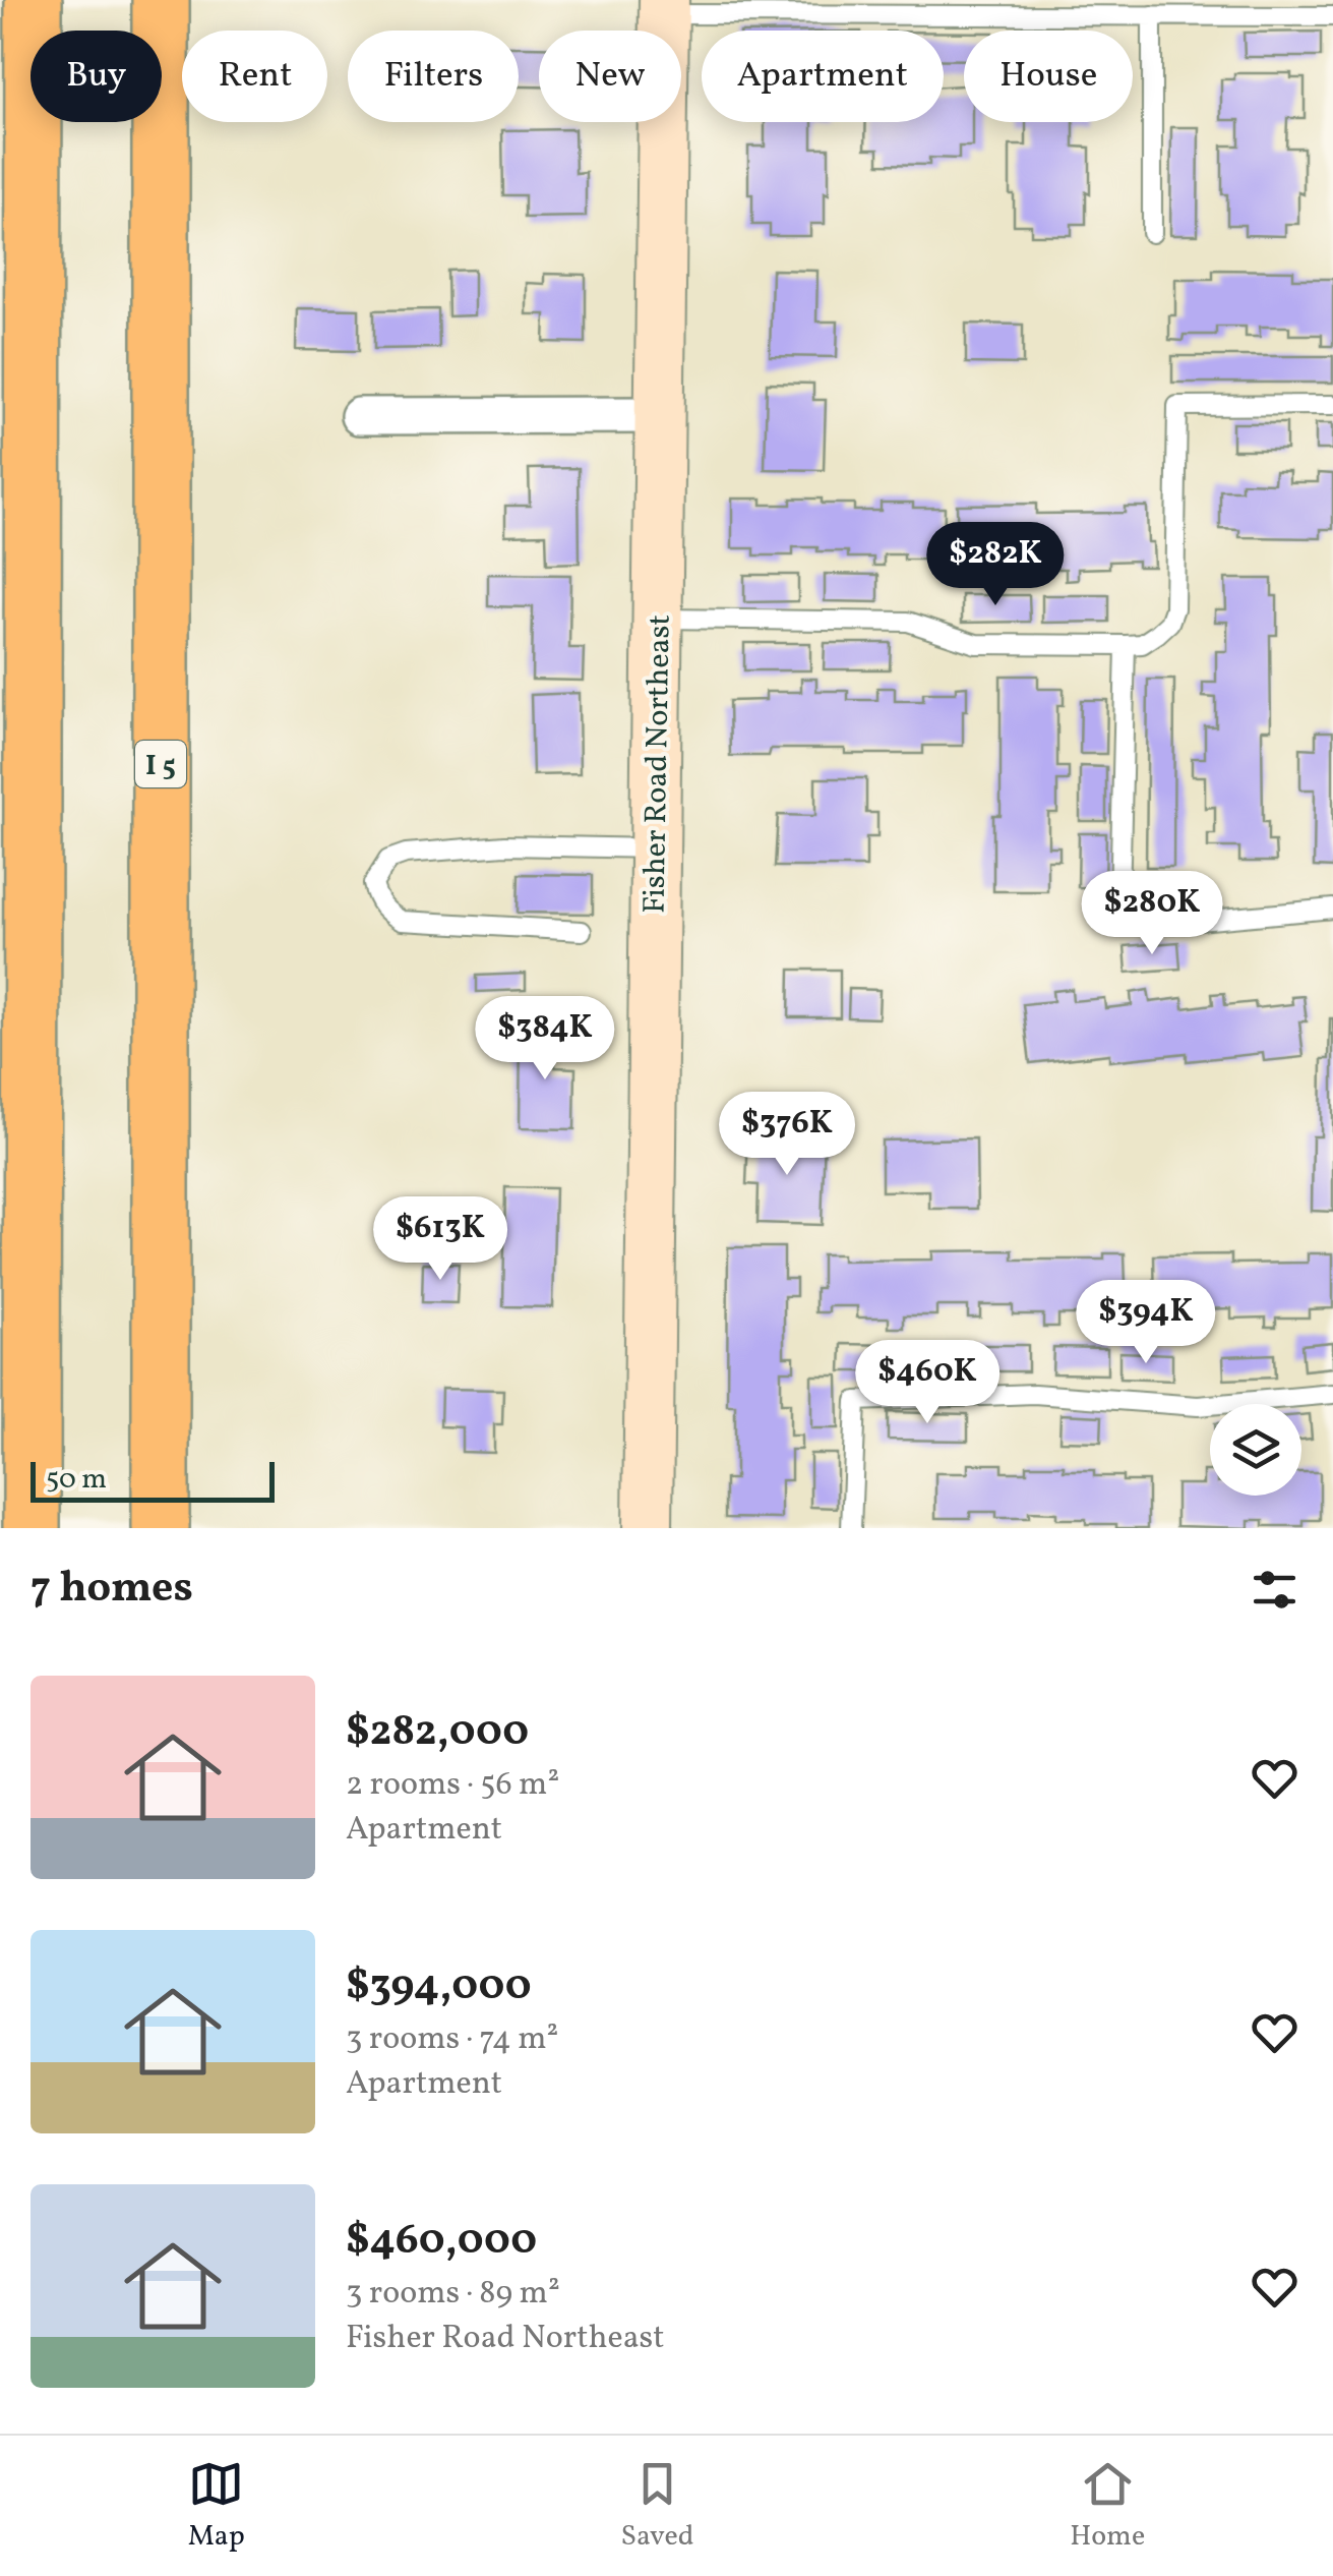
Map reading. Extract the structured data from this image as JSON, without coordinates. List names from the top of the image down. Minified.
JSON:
{"streets":{"highway":["I 5"],"street":["Fisher Road Northeast"]},"scale_bar":"50 m","page":{"chip":["Buy","Rent","Filters","New","Apartment","House"],"price":["$282K","$280K","$384K","$376K","$613K","$394K","$460K"],"scale":"50 m","heading":"7 homes","list":[{"name":"$282,000","note":"2 rooms · 56 m² · Apartment"},{"name":"$394,000","note":"3 rooms · 74 m² · Apartment"},{"name":"$460,000","note":"3 rooms · 89 m² · Fisher Road Northeast"}],"tabs":["Map","Saved","Home"]}}
